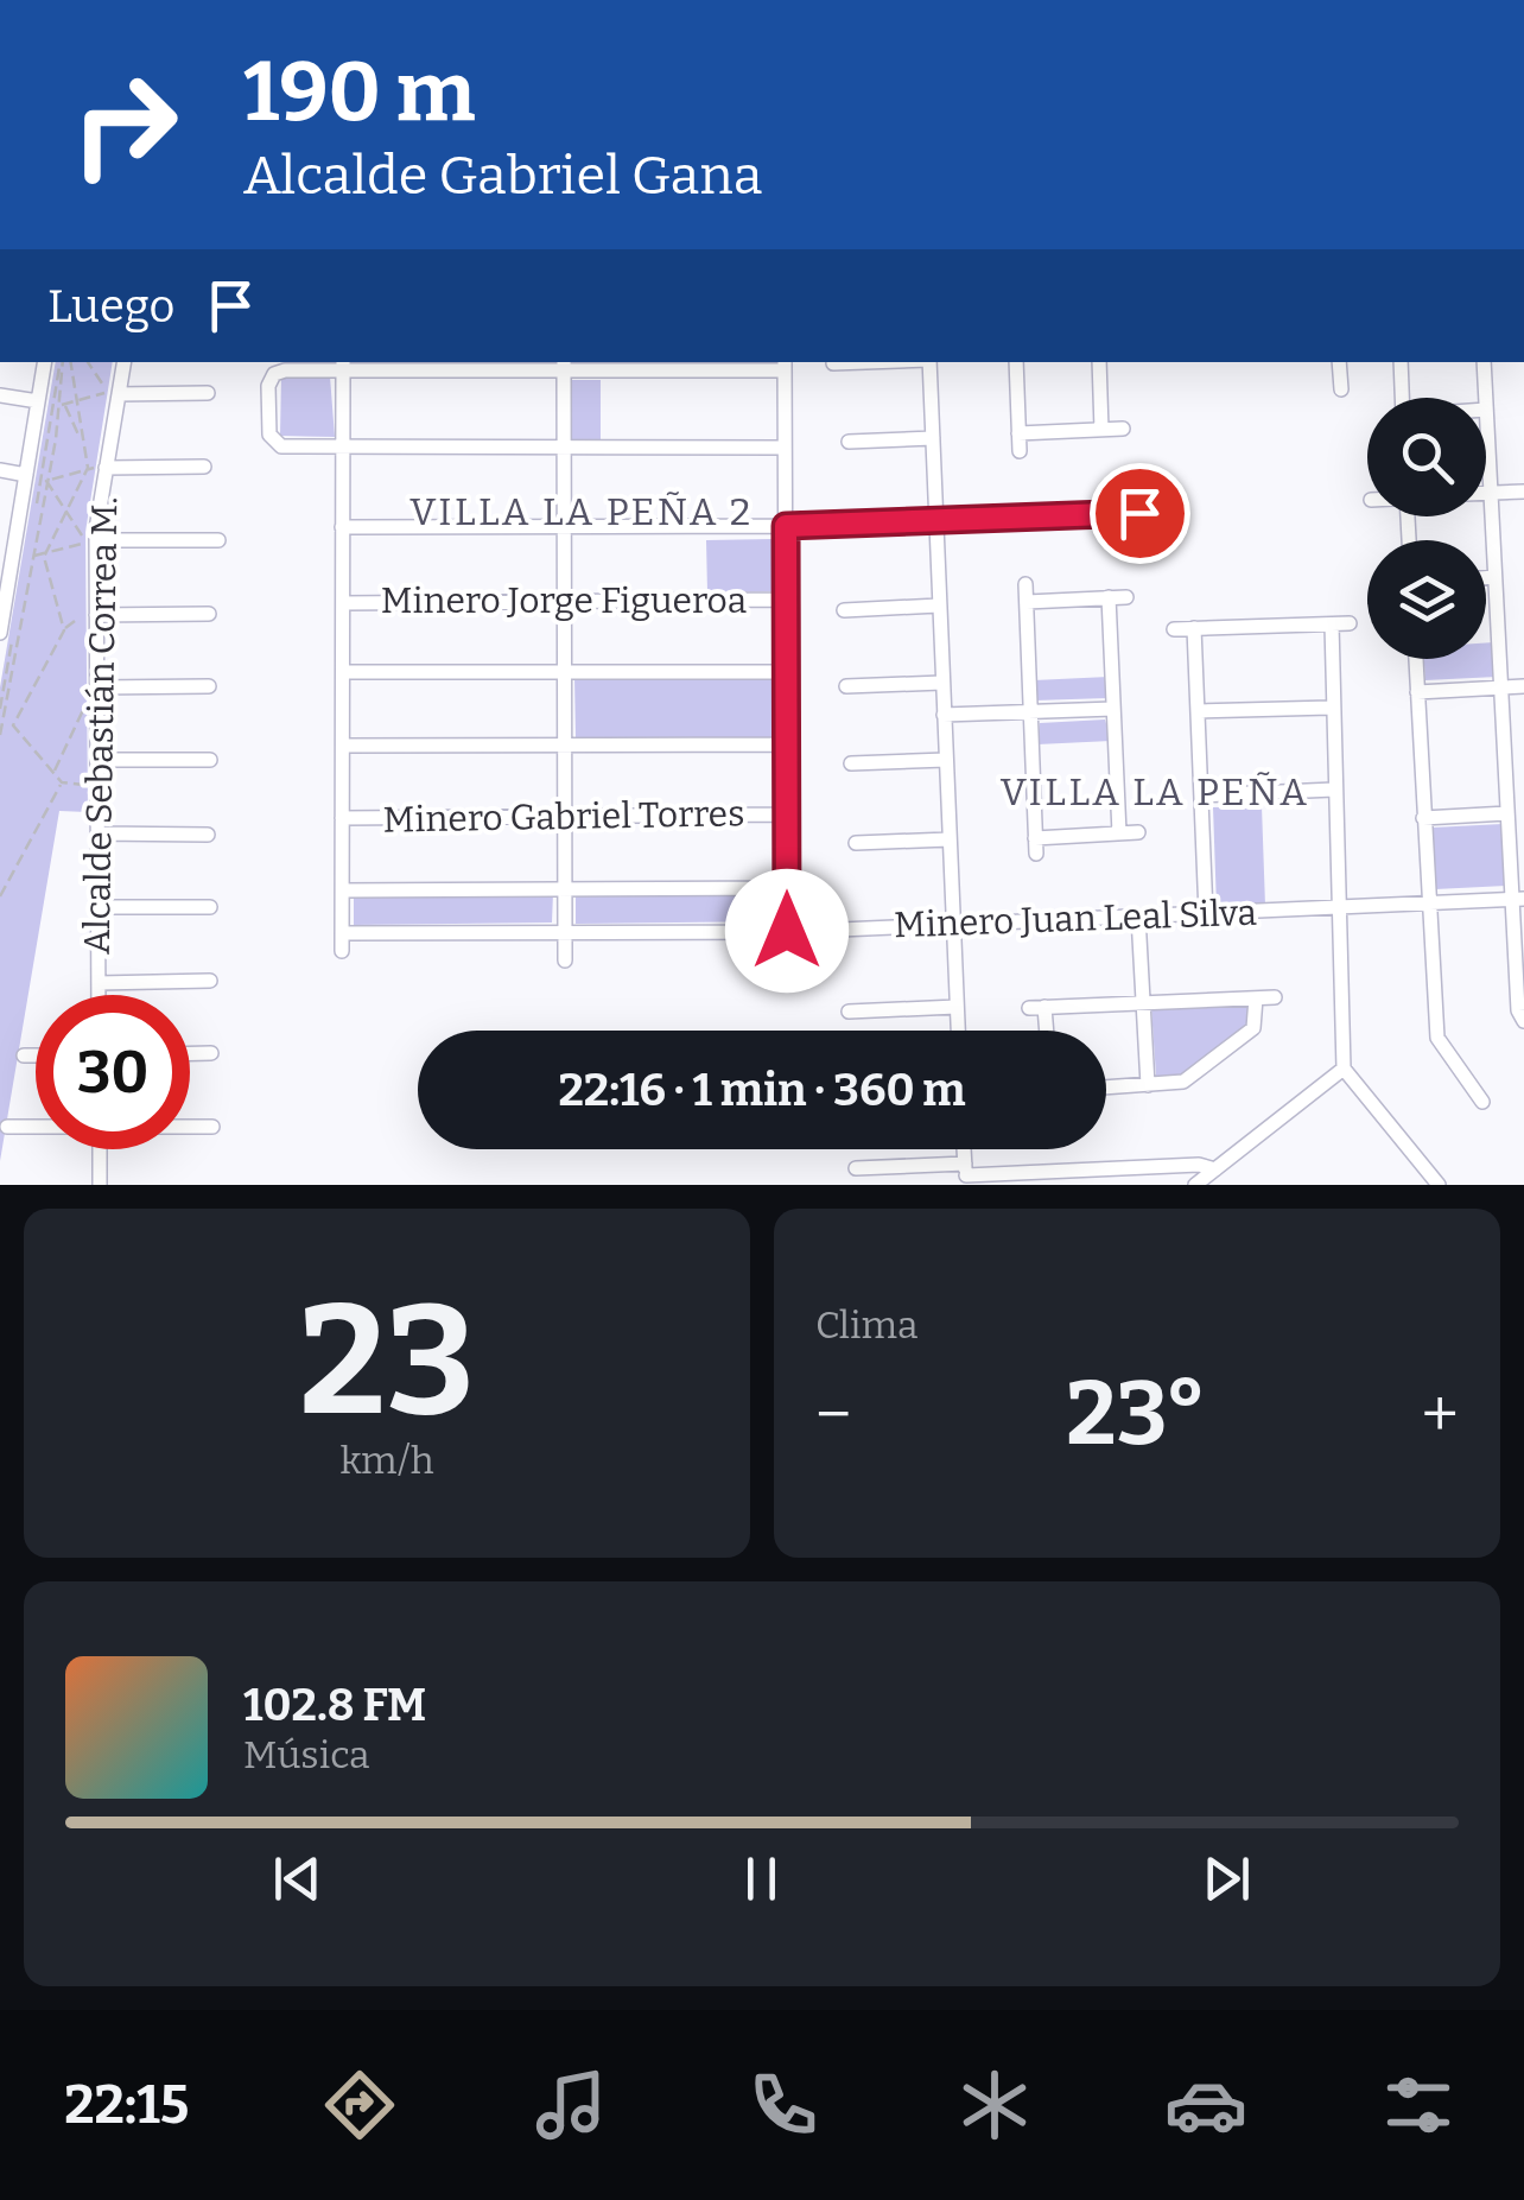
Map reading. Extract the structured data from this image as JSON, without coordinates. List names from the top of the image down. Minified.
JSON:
{"streets":{"street":["Minero Jorge Figueroa","Alcalde Sebastián Correa M.","Minero Gabriel Torres","Minero Juan Leal Silva"]},"districts":["VILLA LA PEÑA 2","VILLA LA PEÑA"],"page":{"turn":["190 m","Alcalde Gabriel Gana"],"then":"Luego","limit":"30","trip":"22:16 · 1 min · 360 m","tile":[["23","km/h"],"Clima"],"heat":["−","23°","+"],"song":["102.8 FM","Música"],"tabs":"22:15"}}
